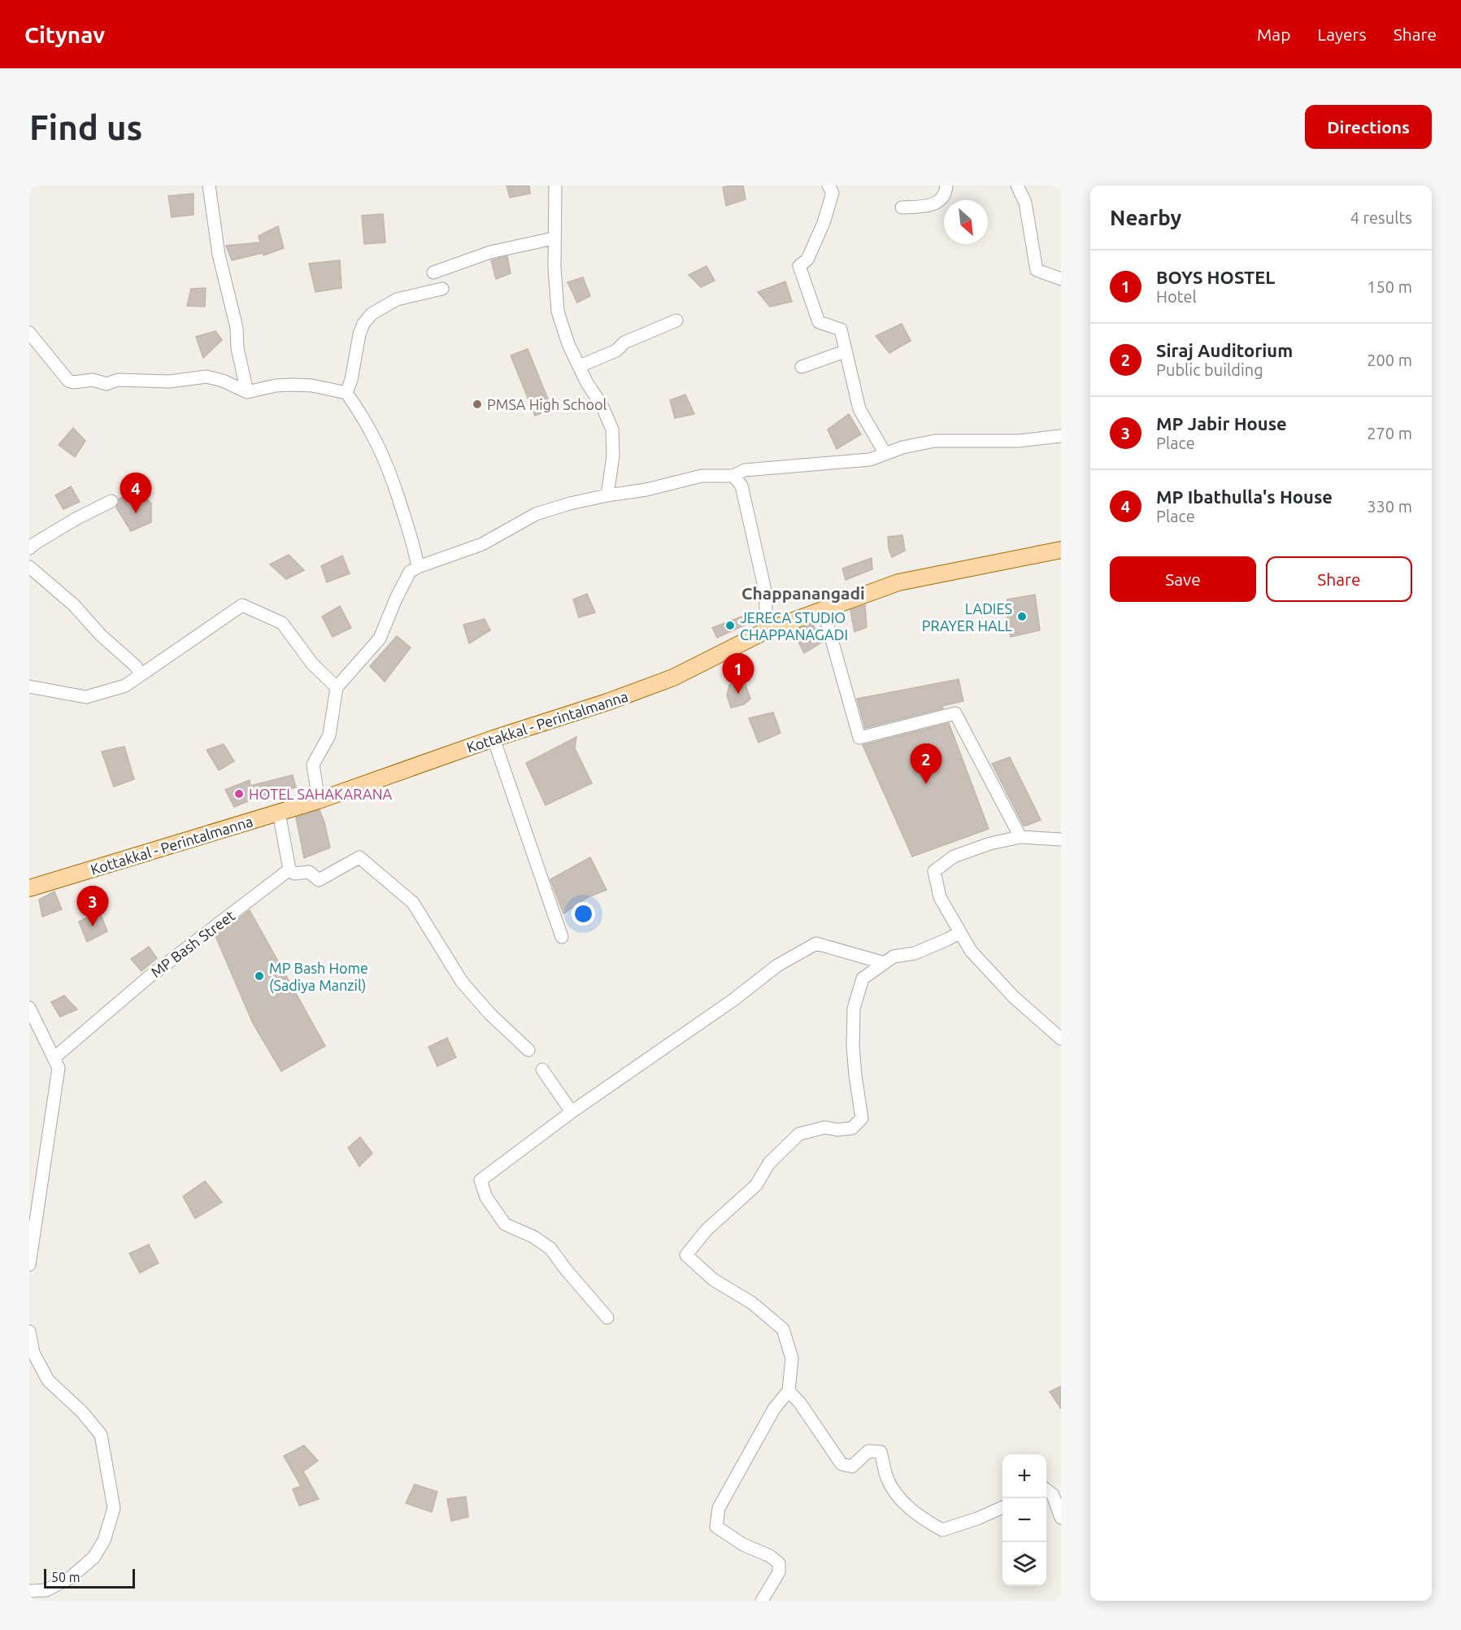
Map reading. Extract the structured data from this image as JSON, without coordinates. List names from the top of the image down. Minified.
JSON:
{"streets":{"main road":["Kottakkal - Perintalmanna"],"street":["MP Bash Street"]},"districts":["Chappanangadi"],"places":["PMSA High School","LADIES PRAYER HALL","JERECA STUDIO CHAPPANAGADI","HOTEL SAHAKARANA","MP Bash Home (Sadiya Manzil)"],"scale_bar":"50 m","north":"bottom right","page":{"header":"Citynav","nav":["Map","Layers","Share"],"buttons":["Directions",["Save","Share"]],"title":"Find us","heading":["Nearby","4 results"],"list":[{"mark":"1","name":"BOYS HOSTEL","note":"Hotel","value":"150 m"},{"mark":"2","name":"Siraj Auditorium","note":"Public building","value":"200 m"},{"mark":"3","name":"MP Jabir House","note":"Place","value":"270 m"},{"mark":"4","name":"MP Ibathulla's House","note":"Place","value":"330 m"}],"pins":["4","1","2","3"],"map_buttons":["+","−"],"scale":"50 m"}}
